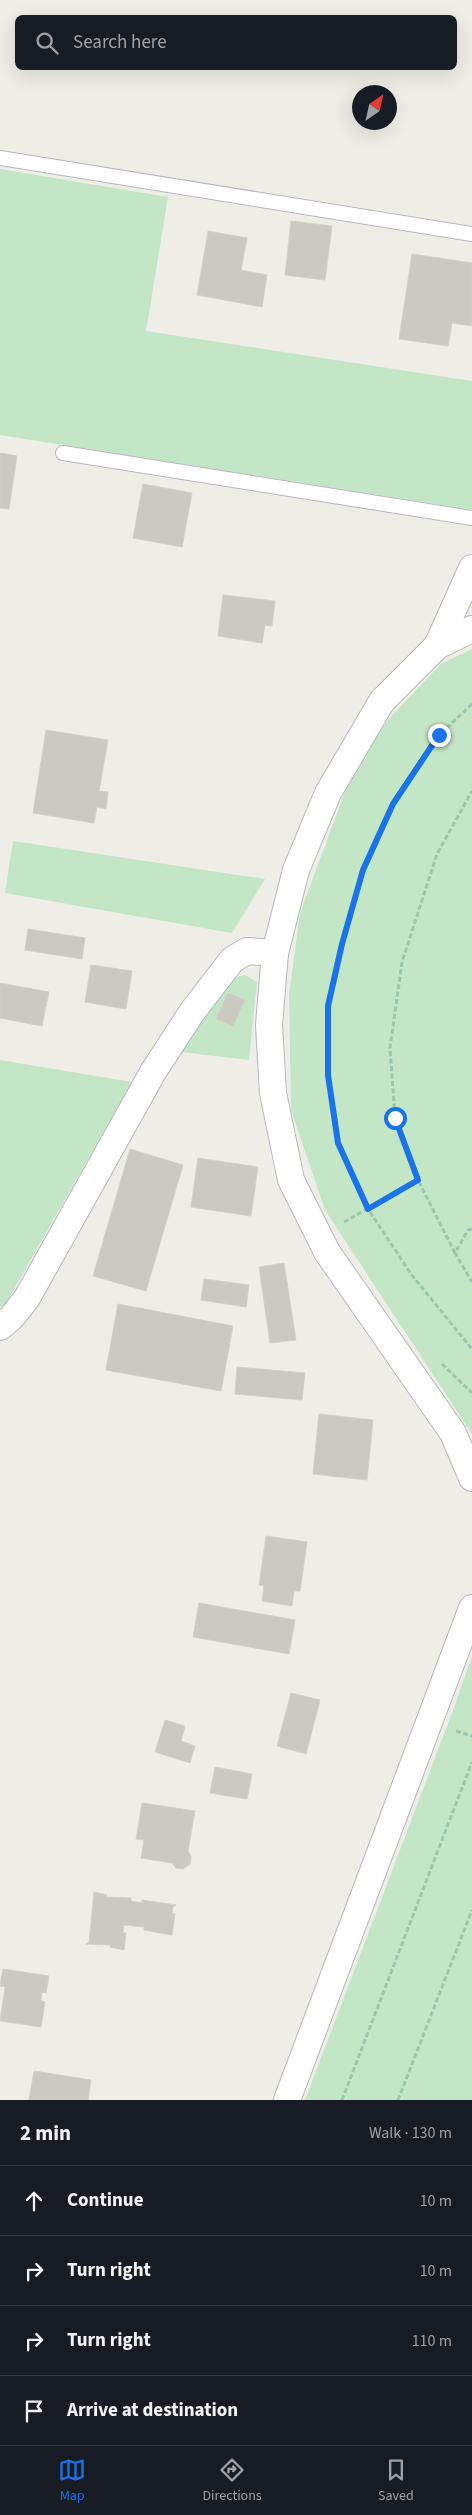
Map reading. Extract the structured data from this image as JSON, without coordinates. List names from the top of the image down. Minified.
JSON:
{"north":"top right","page":{"search":"Search here","heading":["2 min","Walk · 130 m"],"list":[["Continue","10 m"],["Turn right","10 m"],["Turn right","110 m"],"Arrive at destination"],"nav":["Map","Directions","Saved"]}}
